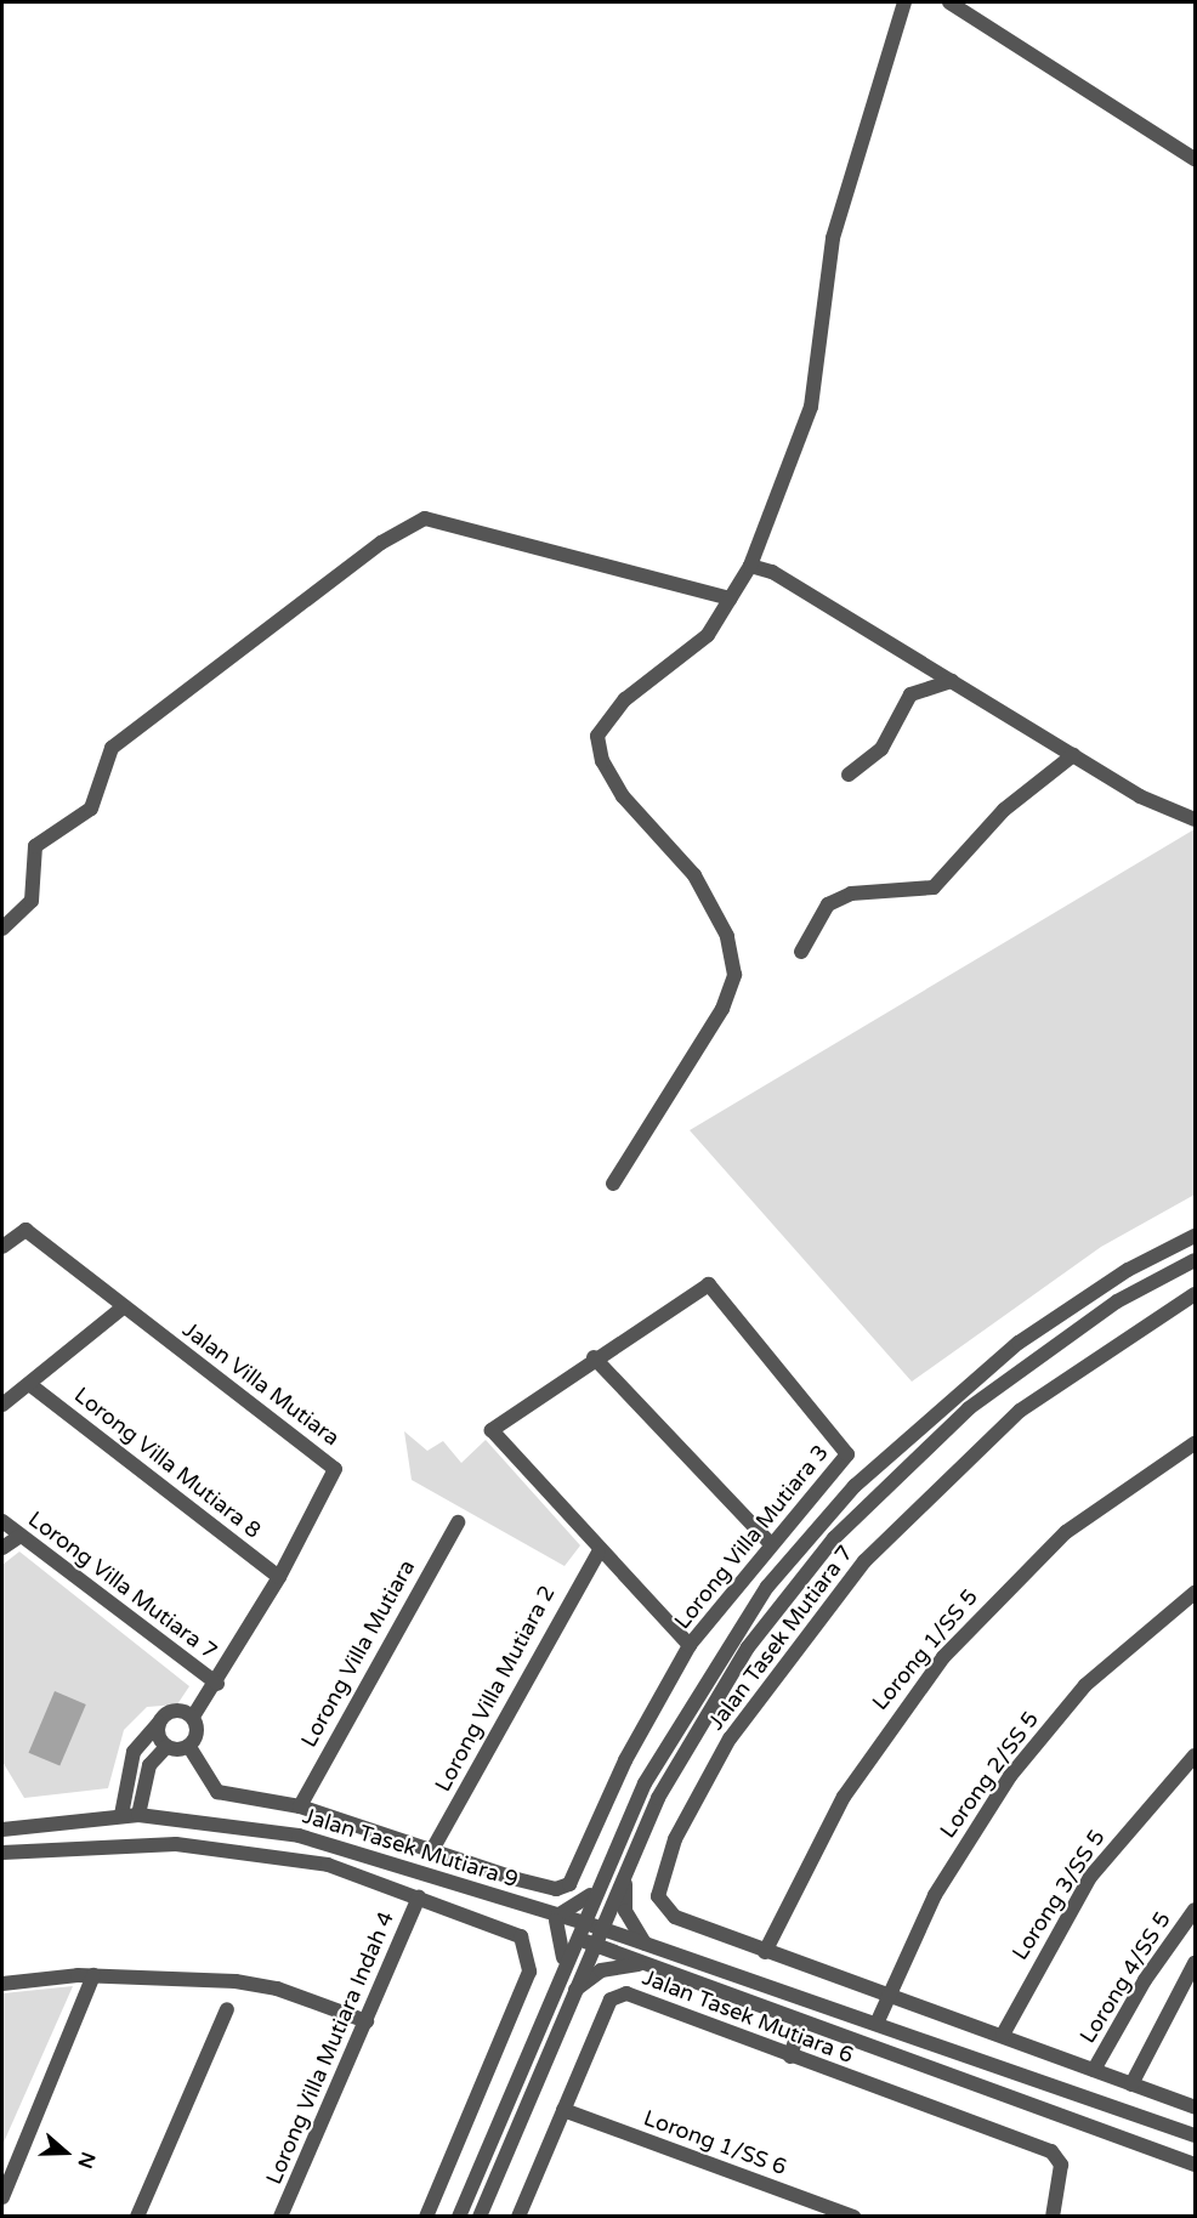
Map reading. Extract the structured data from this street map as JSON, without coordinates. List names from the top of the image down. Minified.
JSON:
{"streets":{"street":["Jalan Villa Mutiara","Lorong Villa Mutiara 8","Lorong Villa Mutiara 3","Lorong Villa Mutiara 7","Jalan Tasek Mutiara 7","Lorong 1/SS 5","Lorong Villa Mutiara","Lorong Villa Mutiara 2","Lorong 2/SS 5","Jalan Tasek Mutiara 9","Lorong 3/SS 5","Lorong 4/SS 5","Jalan Tasek Mutiara 6","Lorong Villa Mutiara Indah 4","Lorong 1/SS 6"]},"crossings":[["Jalan Villa Mutiara","Lorong Villa Mutiara 8"],["Jalan Villa Mutiara","Lorong Villa Mutiara 7"],["Lorong Villa Mutiara 3","Lorong Villa Mutiara 2"],["Jalan Tasek Mutiara 7","Lorong 1/SS 5"],["Jalan Tasek Mutiara 7","Lorong 2/SS 5"],["Jalan Tasek Mutiara 7","Jalan Tasek Mutiara 9"],["Jalan Tasek Mutiara 7","Lorong 3/SS 5"],["Jalan Tasek Mutiara 7","Lorong 4/SS 5"],["Jalan Tasek Mutiara 7","Jalan Tasek Mutiara 6"],["Lorong 2/SS 5","Jalan Tasek Mutiara 6"],["Jalan Tasek Mutiara 9","Jalan Tasek Mutiara 6"],["Jalan Tasek Mutiara 6","Lorong 1/SS 6"]],"north":"right"}
